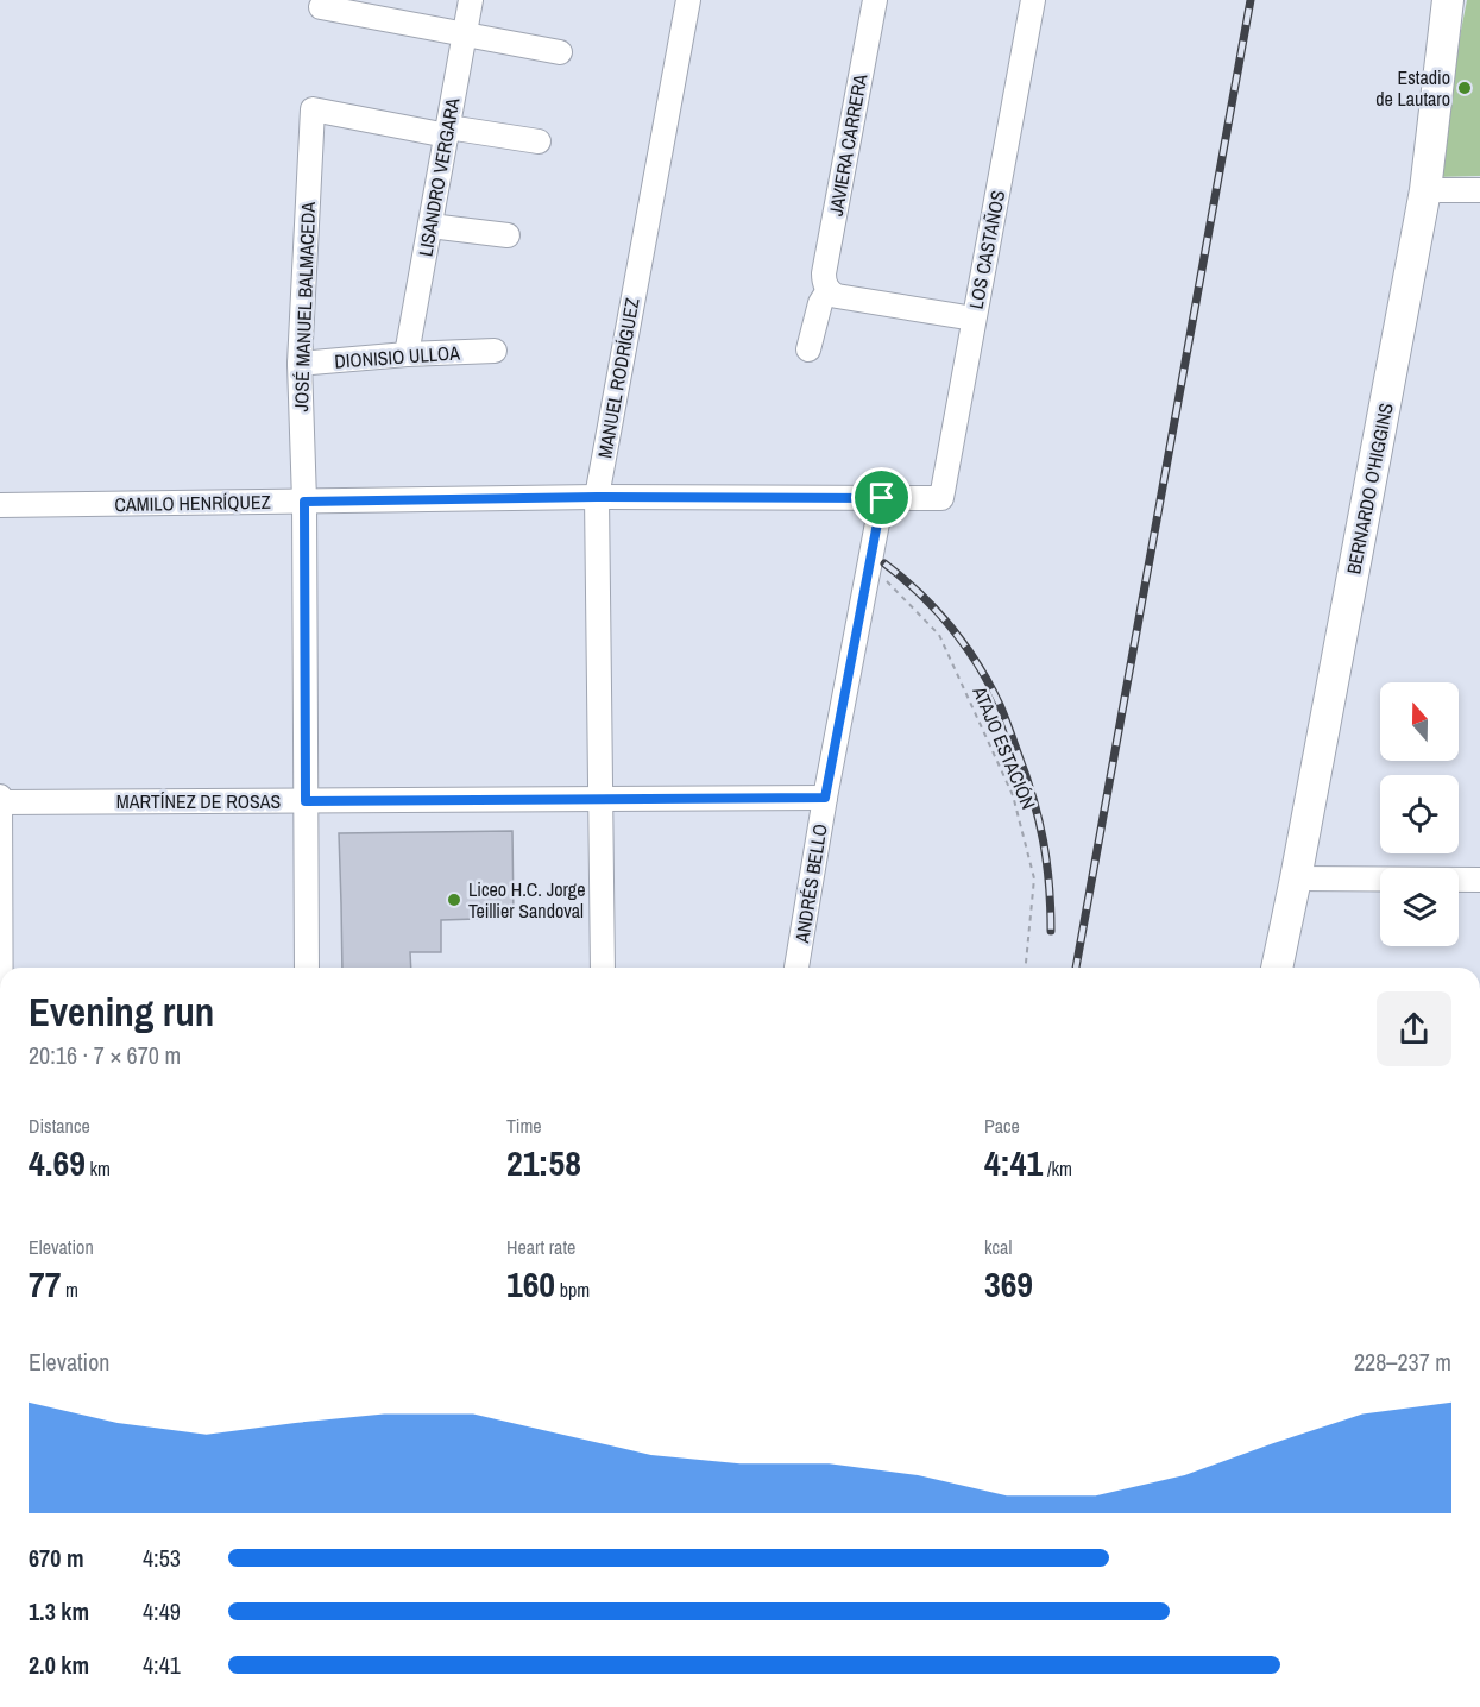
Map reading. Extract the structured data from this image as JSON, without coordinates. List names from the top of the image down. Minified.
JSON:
{"streets":{"main road":["BERNARDO O'HIGGINS"],"street":["JAVIERA CARRERA","LISANDRO VERGARA","LOS CASTAÑOS","JOSÉ MANUEL BALMACEDA","DIONISIO ULLOA","MANUEL RODRÍGUEZ","CAMILO HENRÍQUEZ","MARTÍNEZ DE ROSAS","ANDRÉS BELLO"],"path":["ATAJO ESTACIÓN"]},"crossings":[["LISANDRO VERGARA","JOSÉ MANUEL BALMACEDA"],["LISANDRO VERGARA","DIONISIO ULLOA"],["LOS CASTAÑOS","CAMILO HENRÍQUEZ"],["JOSÉ MANUEL BALMACEDA","DIONISIO ULLOA"],["JOSÉ MANUEL BALMACEDA","CAMILO HENRÍQUEZ"],["JOSÉ MANUEL BALMACEDA","MARTÍNEZ DE ROSAS"],["MANUEL RODRÍGUEZ","CAMILO HENRÍQUEZ"],["MANUEL RODRÍGUEZ","MARTÍNEZ DE ROSAS"],["CAMILO HENRÍQUEZ","ANDRÉS BELLO"],["ATAJO ESTACIÓN","ANDRÉS BELLO"],["MARTÍNEZ DE ROSAS","ANDRÉS BELLO"]],"places":["Estadio de Lautaro","Liceo H.C. Jorge Teillier Sandoval"],"north":"top","page":{"heading":["Evening run","20:16 · 7 × 670 m"],"stats":[["Distance","4.69 km"],["Time","21:58"],["Pace","4:41 /km"],["Elevation","77 m"],["Heart rate","160 bpm"],["kcal","369"]],"chart":["Elevation","228–237 m"],"list":[{"name":"670 m","note":"4:53"},{"name":"1.3 km","note":"4:49"},{"name":"2.0 km","note":"4:41"}]}}
